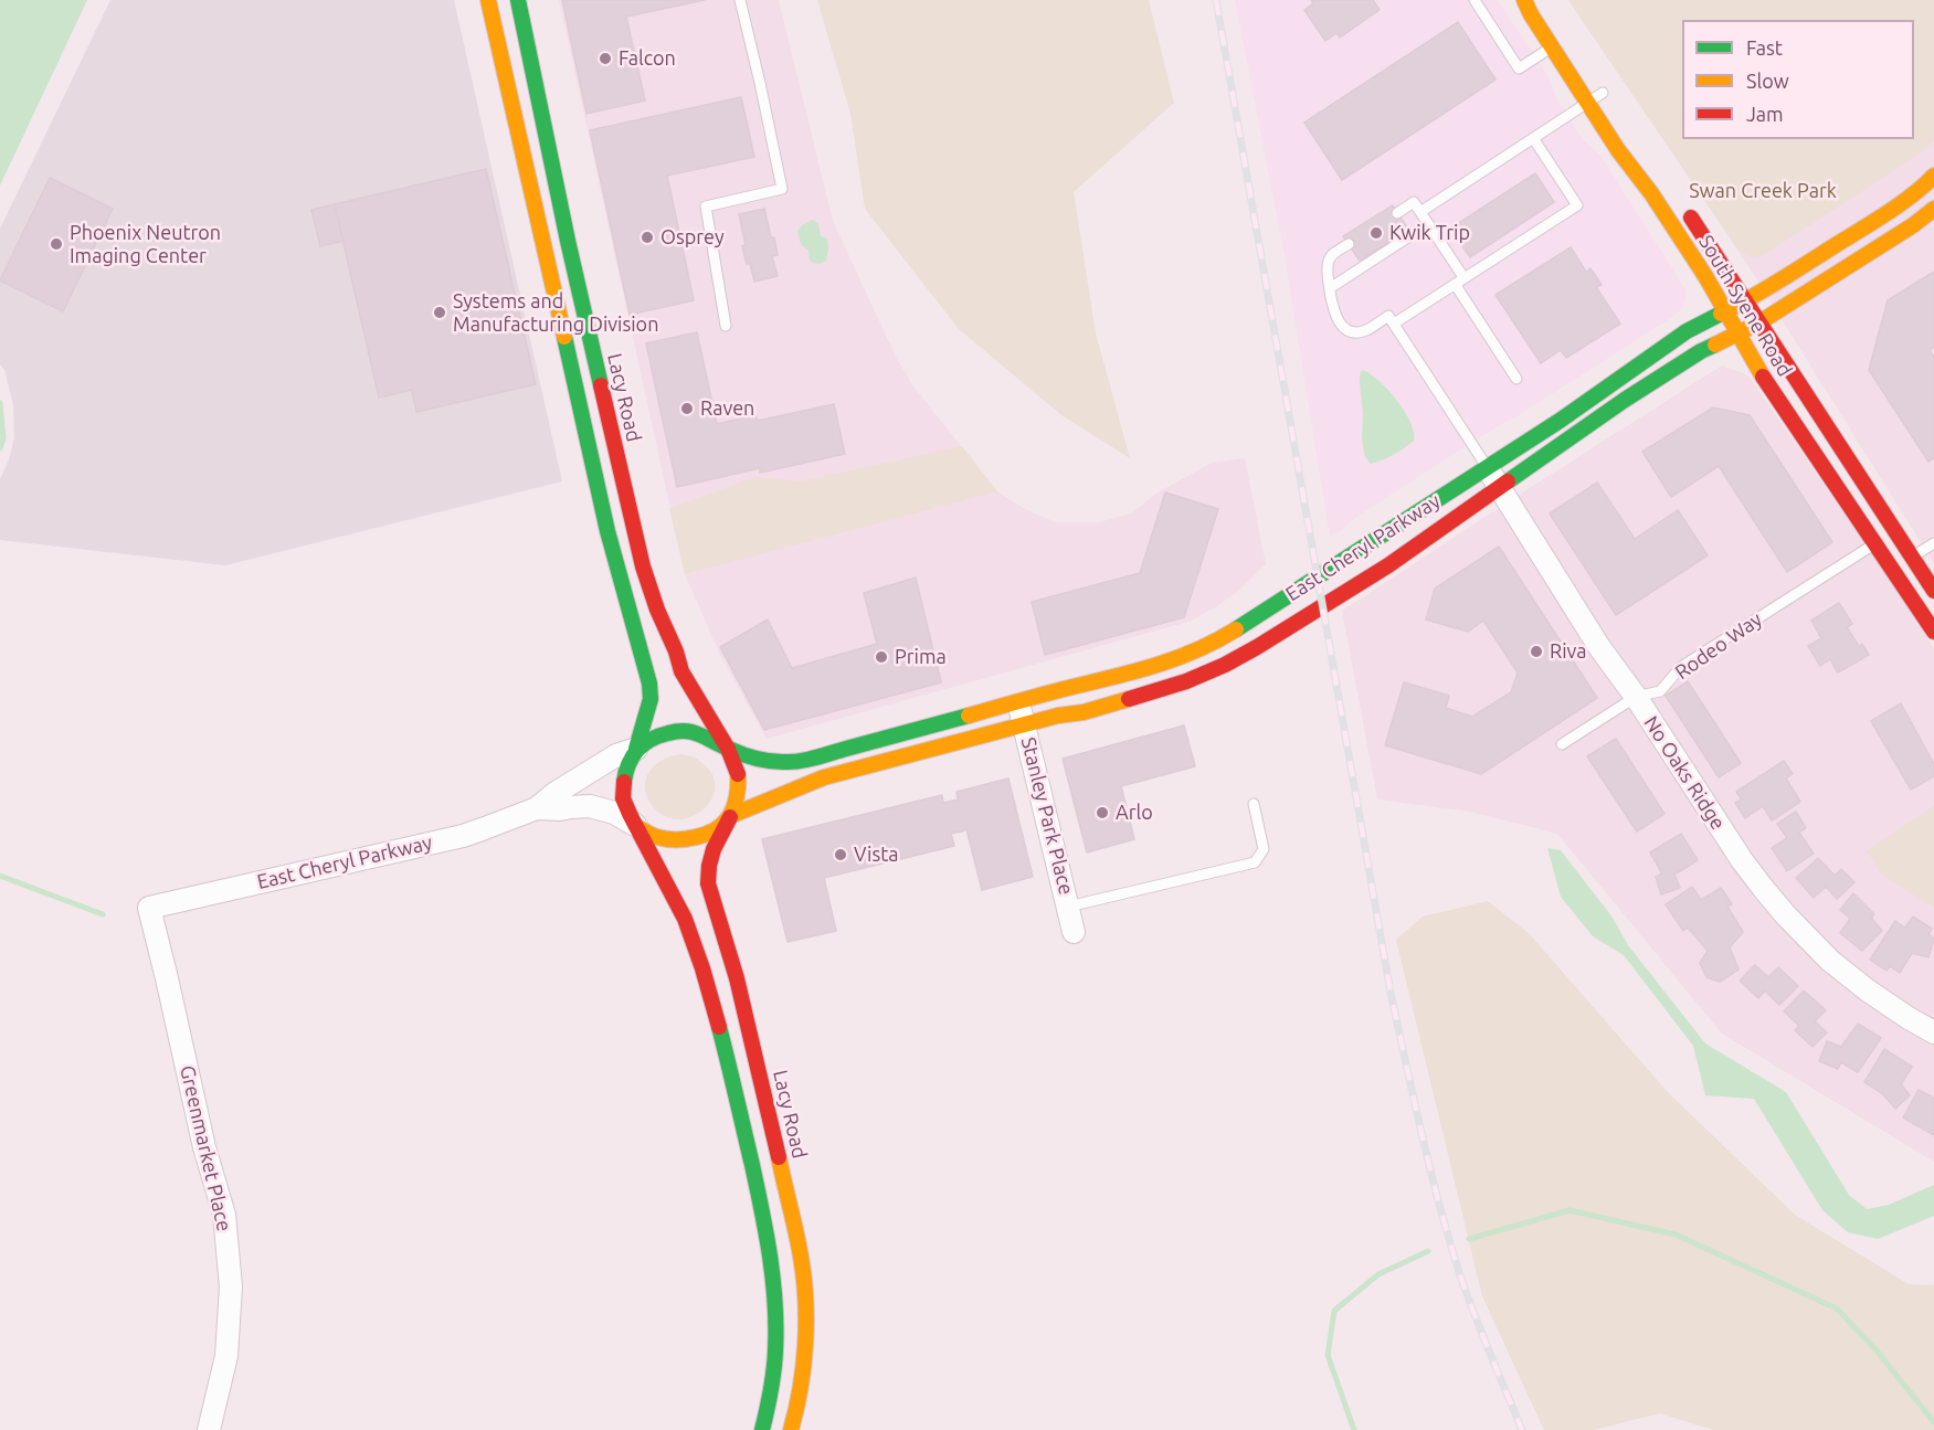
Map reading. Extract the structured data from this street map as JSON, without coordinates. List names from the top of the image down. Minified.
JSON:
{"streets":{"street":["South Syene Road","Lacy Road","East Cheryl Parkway","No Oaks Ridge","Stanley Park Place","Greenmarket Place"],"lane":["Rodeo Way"]},"crossings":[["South Syene Road","East Cheryl Parkway"],["South Syene Road","Rodeo Way"],["Lacy Road","East Cheryl Parkway"],["East Cheryl Parkway","No Oaks Ridge"],["East Cheryl Parkway","Stanley Park Place"],["East Cheryl Parkway","Greenmarket Place"],["Rodeo Way","No Oaks Ridge"]],"parks":["Swan Creek Park"],"places":["Falcon","Kwik Trip","Osprey","Phoenix Neutron Imaging Center","Systems and Manufacturing Division","Raven","Riva","Prima","Arlo","Vista"],"legend":["Fast","Slow","Jam"]}
